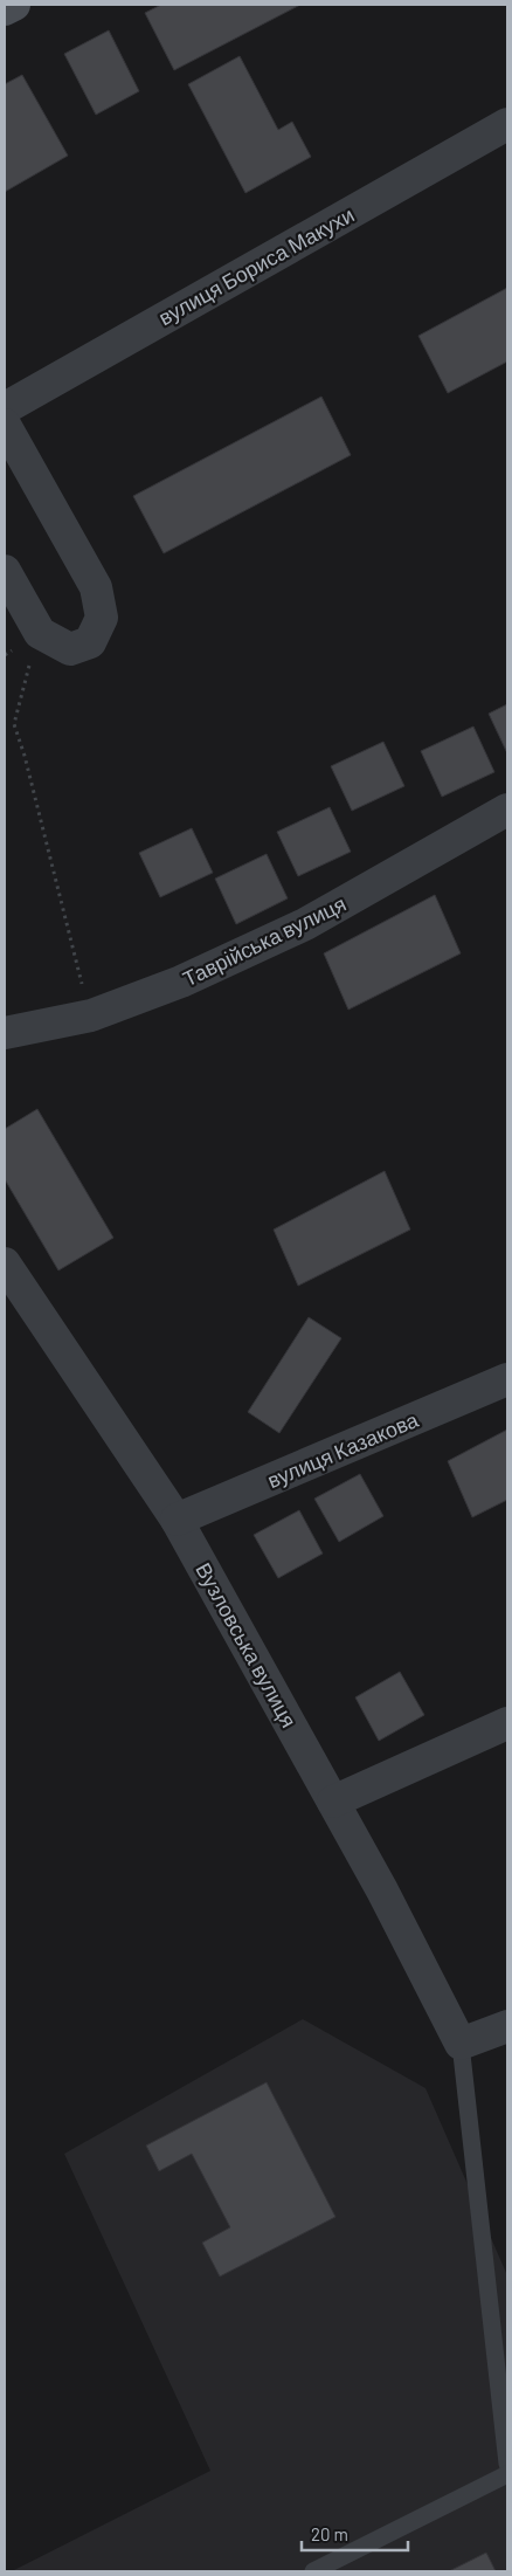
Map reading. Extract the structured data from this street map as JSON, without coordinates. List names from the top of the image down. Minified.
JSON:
{"streets":{"street":["вулиця Бориса Макухи","Таврійська вулиця","вулиця Казакова","Вузловська вулиця"]},"crossings":[["вулиця Казакова","Вузловська вулиця"]],"scale_bar":"20 m"}
